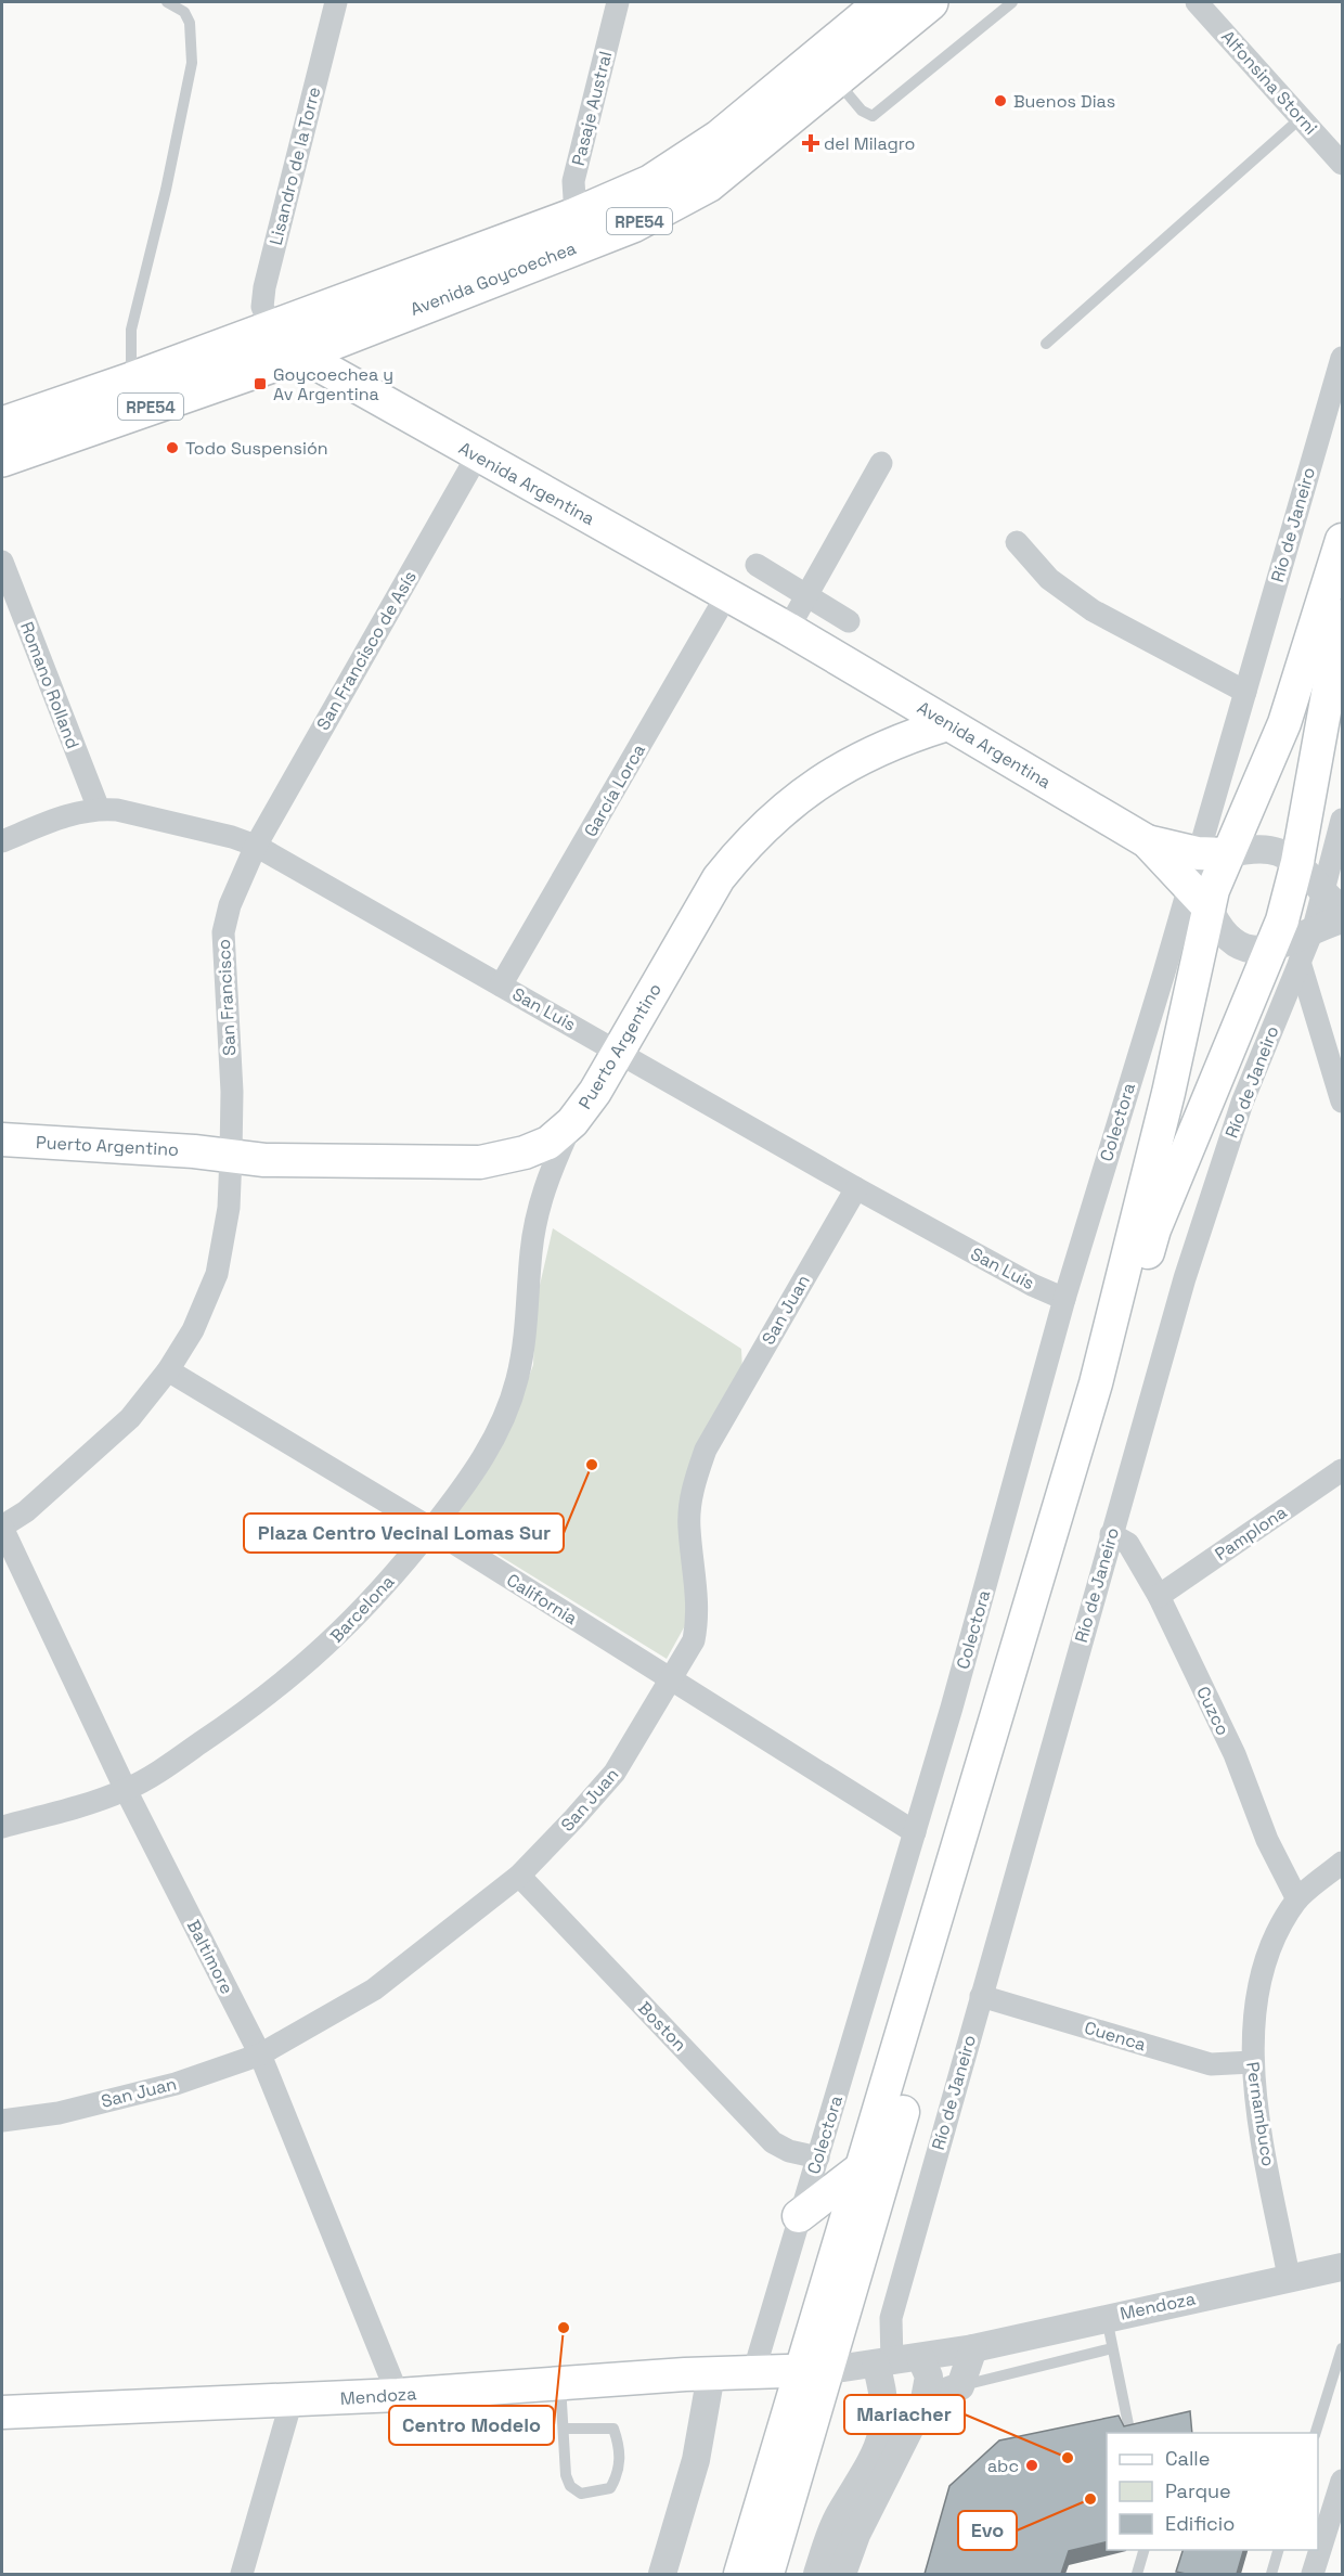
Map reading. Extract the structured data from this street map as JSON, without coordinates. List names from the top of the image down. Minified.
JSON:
{"streets":{"main road":["RPE54","Avenida Goycoechea","Avenida Argentina","Puerto Argentino","Mendoza"],"street":["Alfonsina Storni","Pasaje Austral","Lisandro de la Torre","Río de Janeiro","San Francisco de Asís","Romano Rolland","García Lorca","San Francisco","San Luis","Colectora","San Juan","Pamplona","California","Barcelona","Cuzco","Baltimore","Boston","Cuenca","Pernambuco"]},"crossings":[["Pasaje Austral","Avenida Goycoechea"],["Lisandro de la Torre","Avenida Goycoechea"],["Lisandro de la Torre","Avenida Argentina"],["Avenida Goycoechea","Avenida Argentina"],["Avenida Argentina","Río de Janeiro"],["Avenida Argentina","San Francisco de Asís"],["Avenida Argentina","García Lorca"],["Avenida Argentina","Puerto Argentino"],["Avenida Argentina","Colectora"],["Río de Janeiro","Colectora"],["Río de Janeiro","Cuzco"],["Río de Janeiro","Cuenca"],["Río de Janeiro","Mendoza"],["San Francisco de Asís","San Francisco"],["San Francisco de Asís","San Luis"],["Romano Rolland","San Luis"],["García Lorca","San Luis"],["San Francisco","San Luis"],["San Francisco","Puerto Argentino"],["San Luis","Puerto Argentino"],["San Luis","Colectora"],["San Luis","San Juan"],["Puerto Argentino","Barcelona"],["Colectora","California"],["Colectora","Boston"],["Colectora","Mendoza"],["San Juan","California"],["San Juan","Baltimore"],["San Juan","Boston"],["Pamplona","Cuzco"],["California","Barcelona"],["Barcelona","Baltimore"],["Cuzco","Pernambuco"],["Baltimore","Mendoza"],["Cuenca","Pernambuco"],["Pernambuco","Mendoza"]],"places":{"other":["Buenos Dias","Todo Suspensión","Plaza Centro Vecinal Lomas Sur","Centro Modelo","Mariacher","abc","Evo"],"health":["del Milagro"],"transit":["Goycoechea y Av Argentina"]},"legend":["Calle","Parque","Edificio"]}
